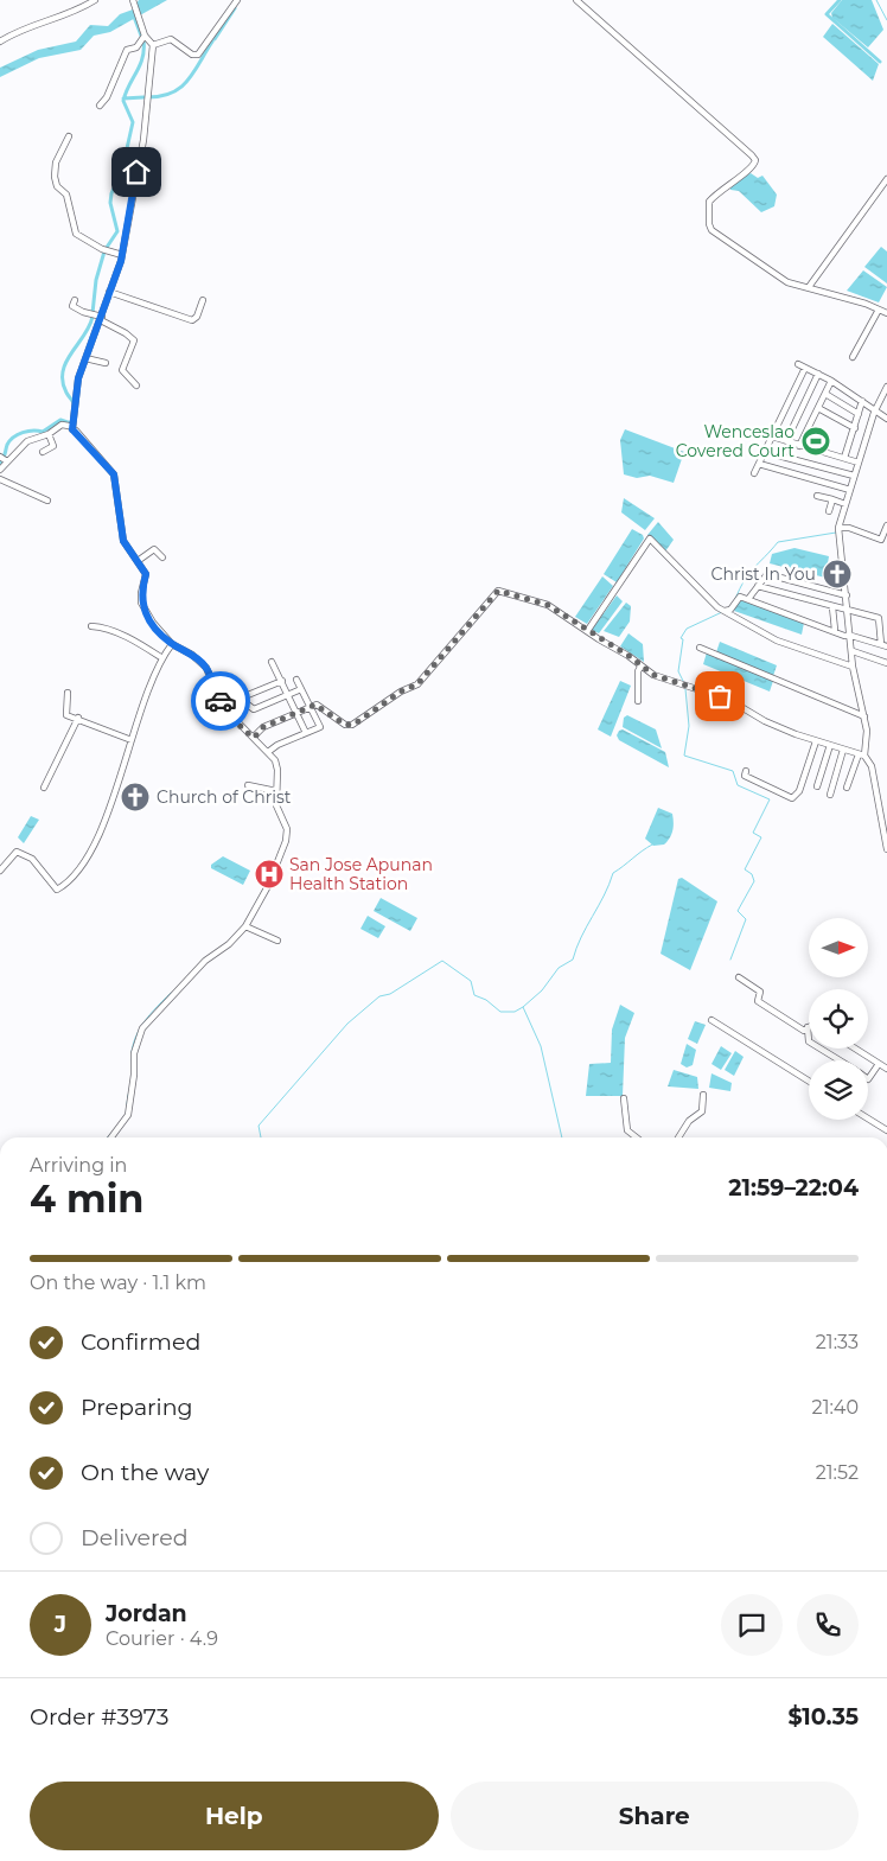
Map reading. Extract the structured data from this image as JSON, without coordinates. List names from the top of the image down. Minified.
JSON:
{"places":{"sports":["Wenceslao Covered Court"],"church":["Christ In You","Church of Christ"],"hospital":["San Jose Apunan Health Station"]},"north":"right","page":{"heading":["4 min","Arriving in","21:59–22:04"],"panel":["Jordan","Courier · 4.9","Order #3973","$10.35"],"bar":"On the way · 1.1 km","list":[["Confirmed","21:33"],["Preparing","21:40"],["On the way","21:52"],"Delivered"],"round":"J","buttons":["Help","Share"]}}
